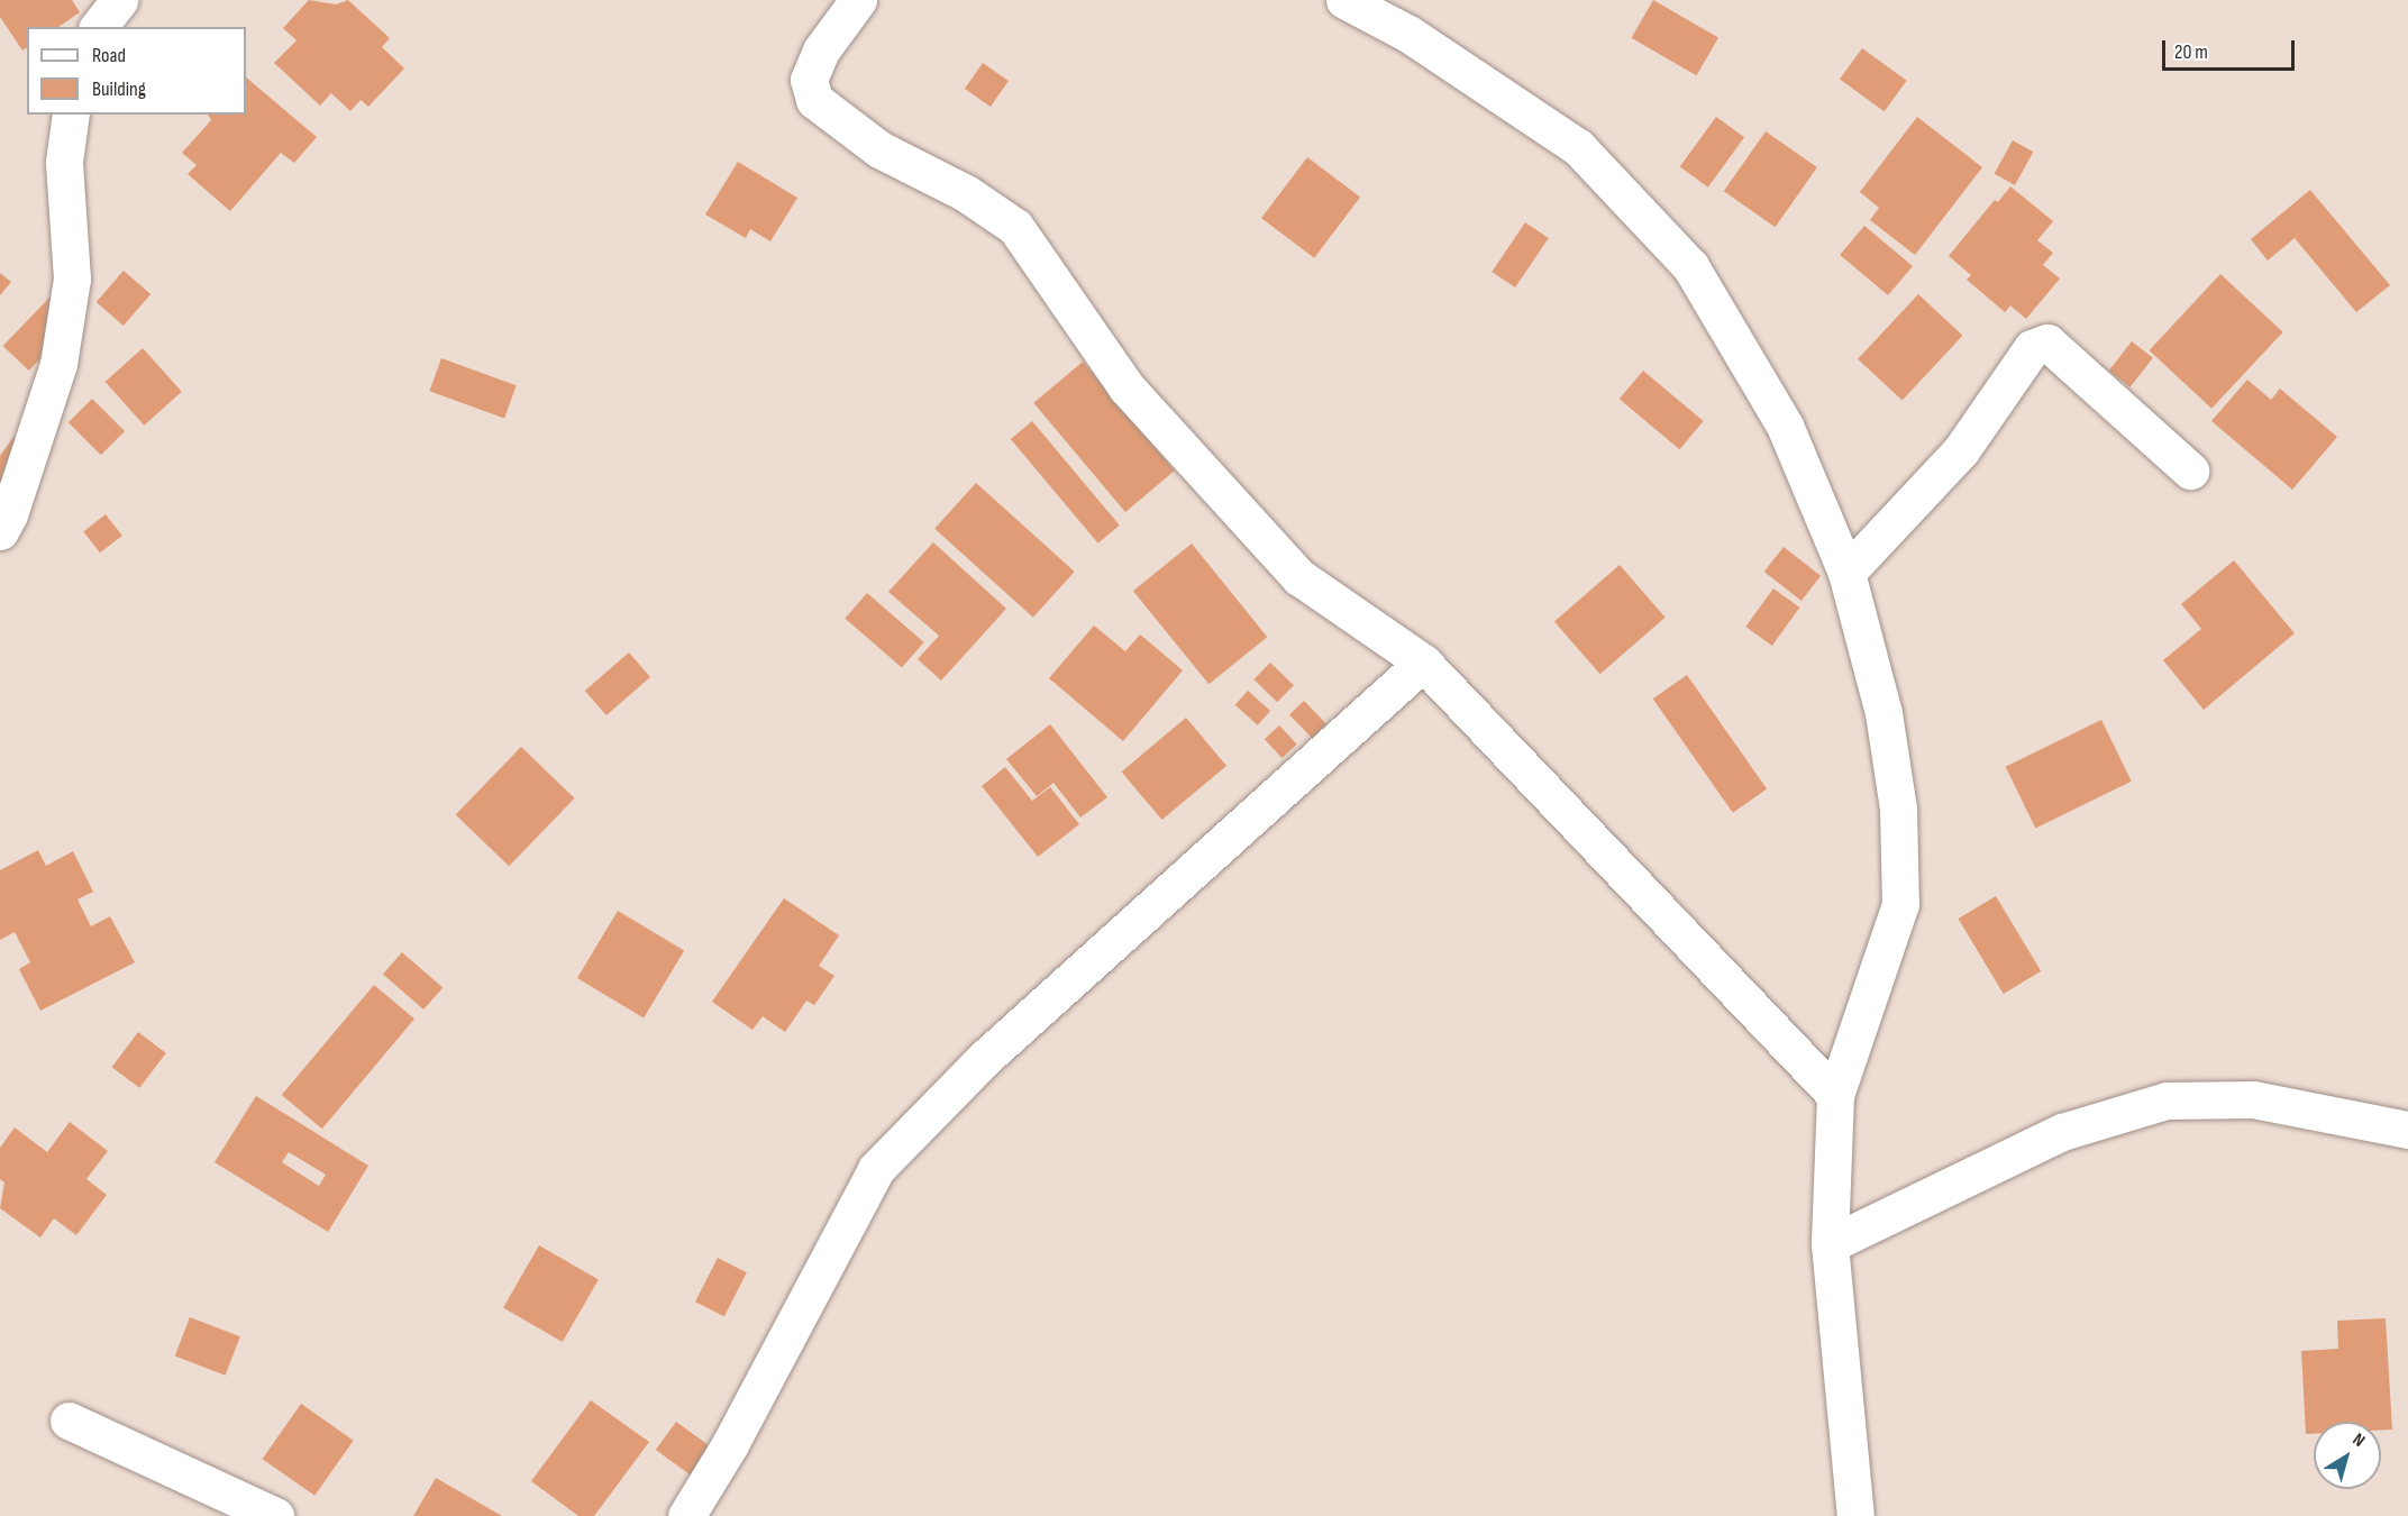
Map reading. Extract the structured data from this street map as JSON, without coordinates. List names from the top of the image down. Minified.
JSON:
{"legend":["Road","Building"],"scale_bar":"20 m","north":"top right"}
